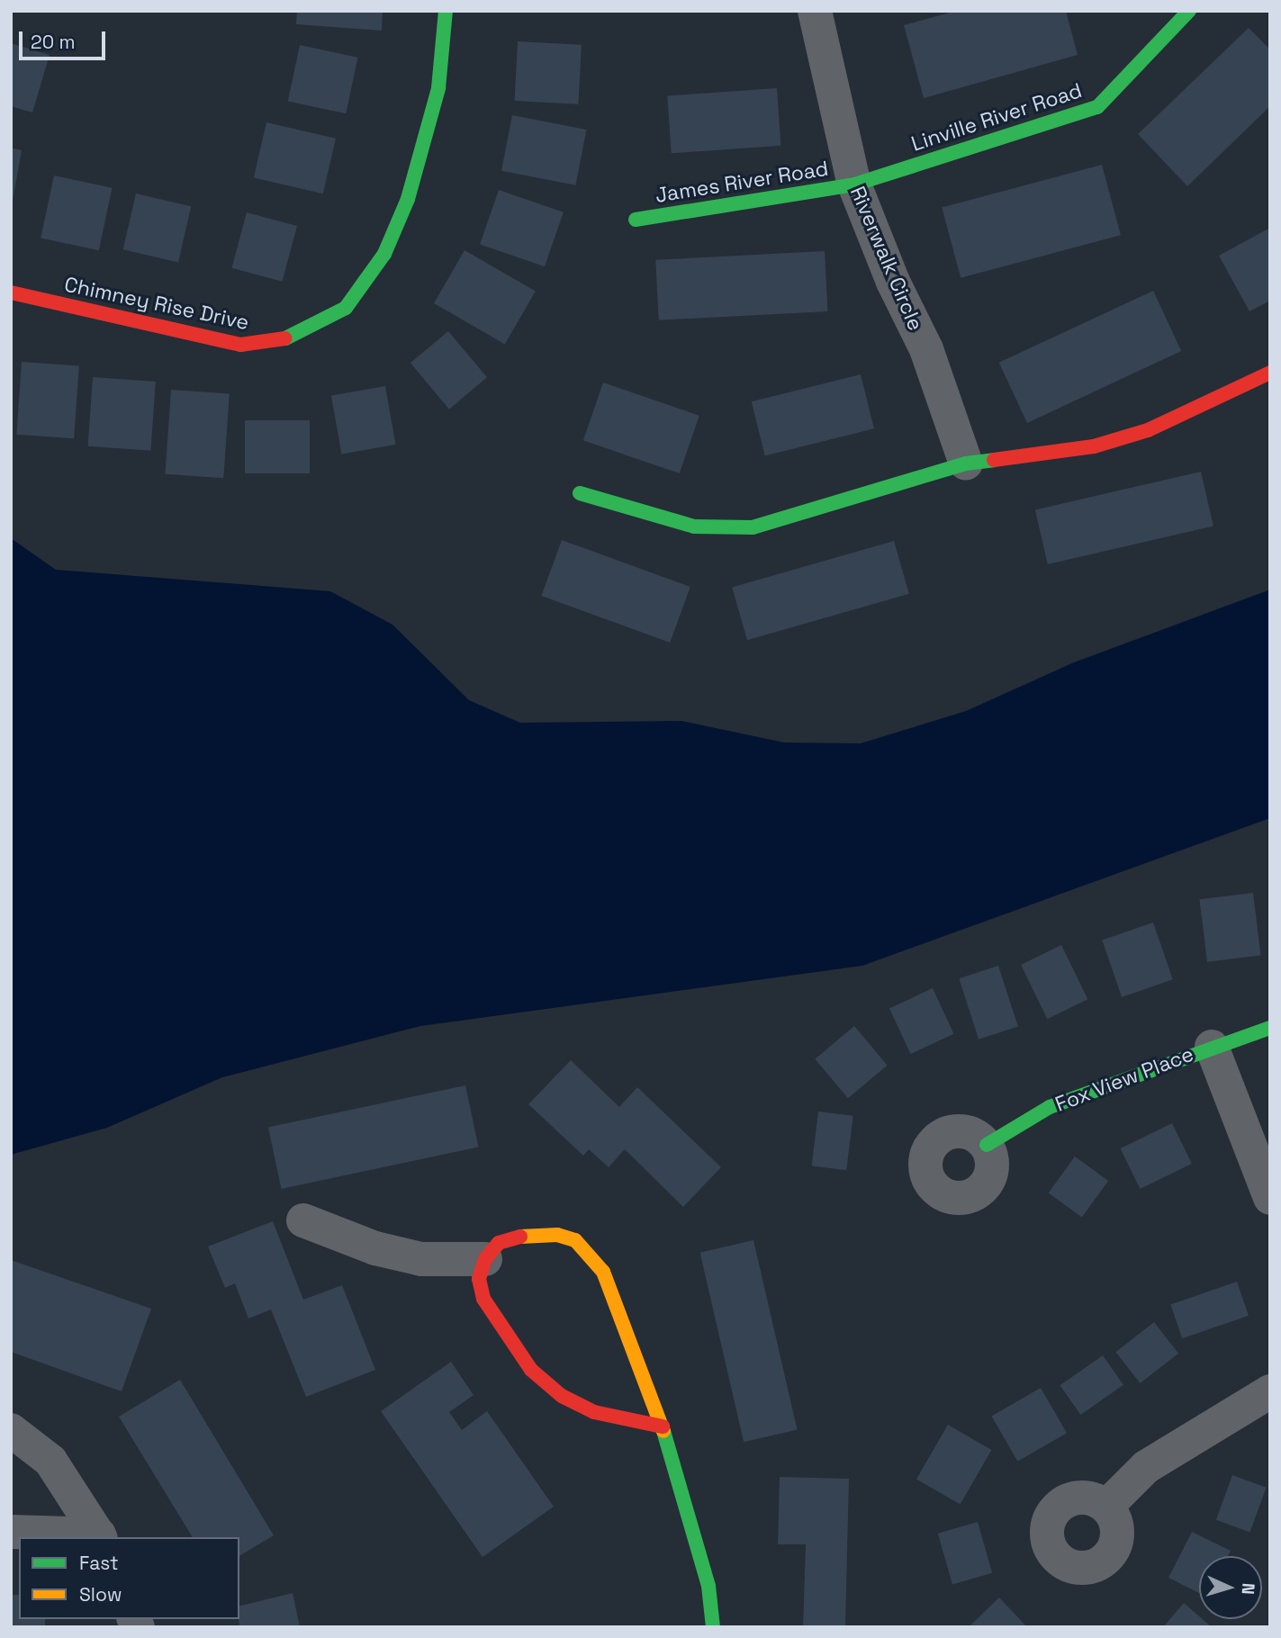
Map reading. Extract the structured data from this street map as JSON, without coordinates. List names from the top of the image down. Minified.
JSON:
{"streets":{"street":["Linville River Road","James River Road","Riverwalk Circle","Chimney Rise Drive","Fox View Place"]},"crossings":[["Linville River Road","James River Road"],["Linville River Road","Riverwalk Circle"],["James River Road","Riverwalk Circle"]],"legend":["Fast","Slow"],"scale_bar":"20 m","north":"right"}
